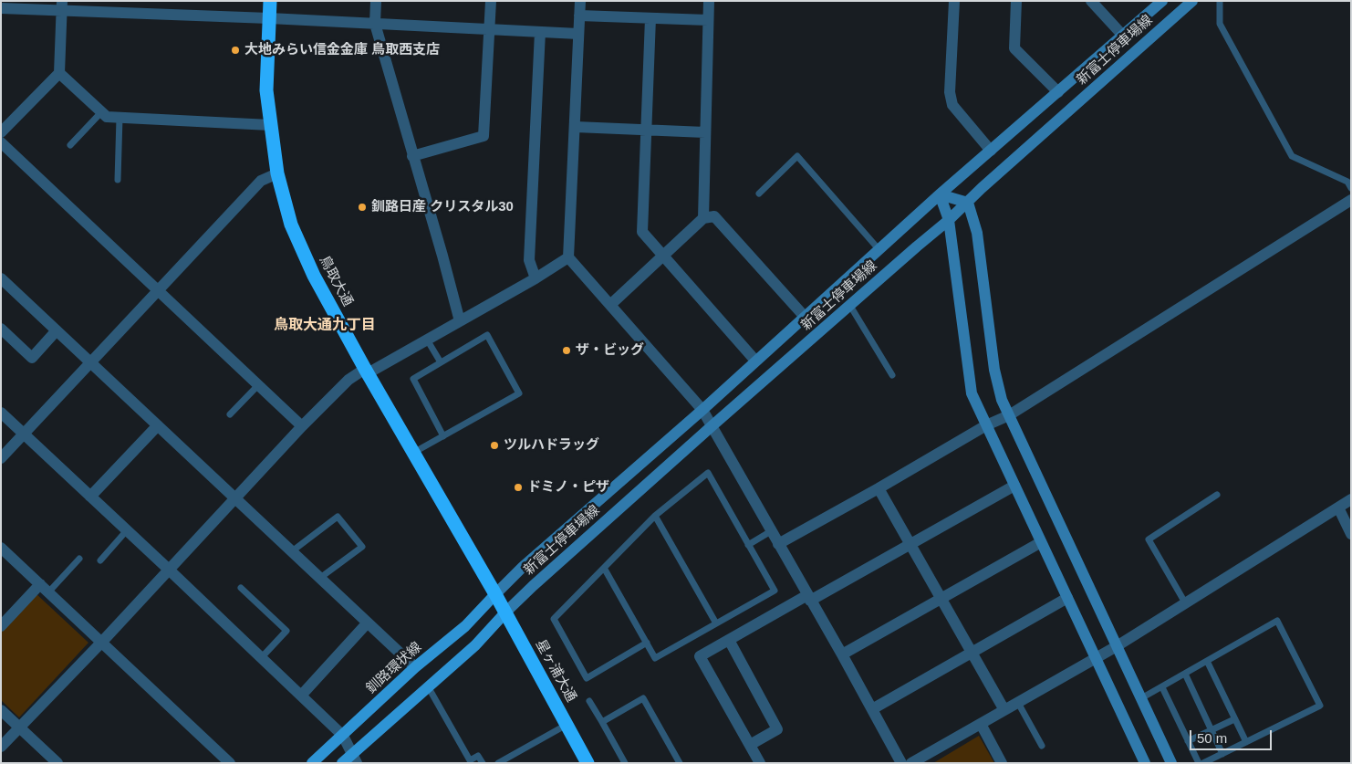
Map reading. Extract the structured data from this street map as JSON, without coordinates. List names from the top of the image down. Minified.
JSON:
{"streets":{"highway":["鳥取大通","星ヶ浦大通"],"main road":["新富士停車場線","釧路環状線"]},"crossings":[["新富士停車場線","鳥取大通"],["新富士停車場線","釧路環状線"],["新富士停車場線","星ヶ浦大通"],["鳥取大通","釧路環状線"],["鳥取大通","星ヶ浦大通"],["釧路環状線","星ヶ浦大通"]],"districts":["鳥取大通九丁目"],"places":["大地みらい信金金庫 鳥取西支店","釧路日産 クリスタル30","ザ・ビッグ","ツルハドラッグ","ドミノ・ピザ"],"scale_bar":"50 m"}
